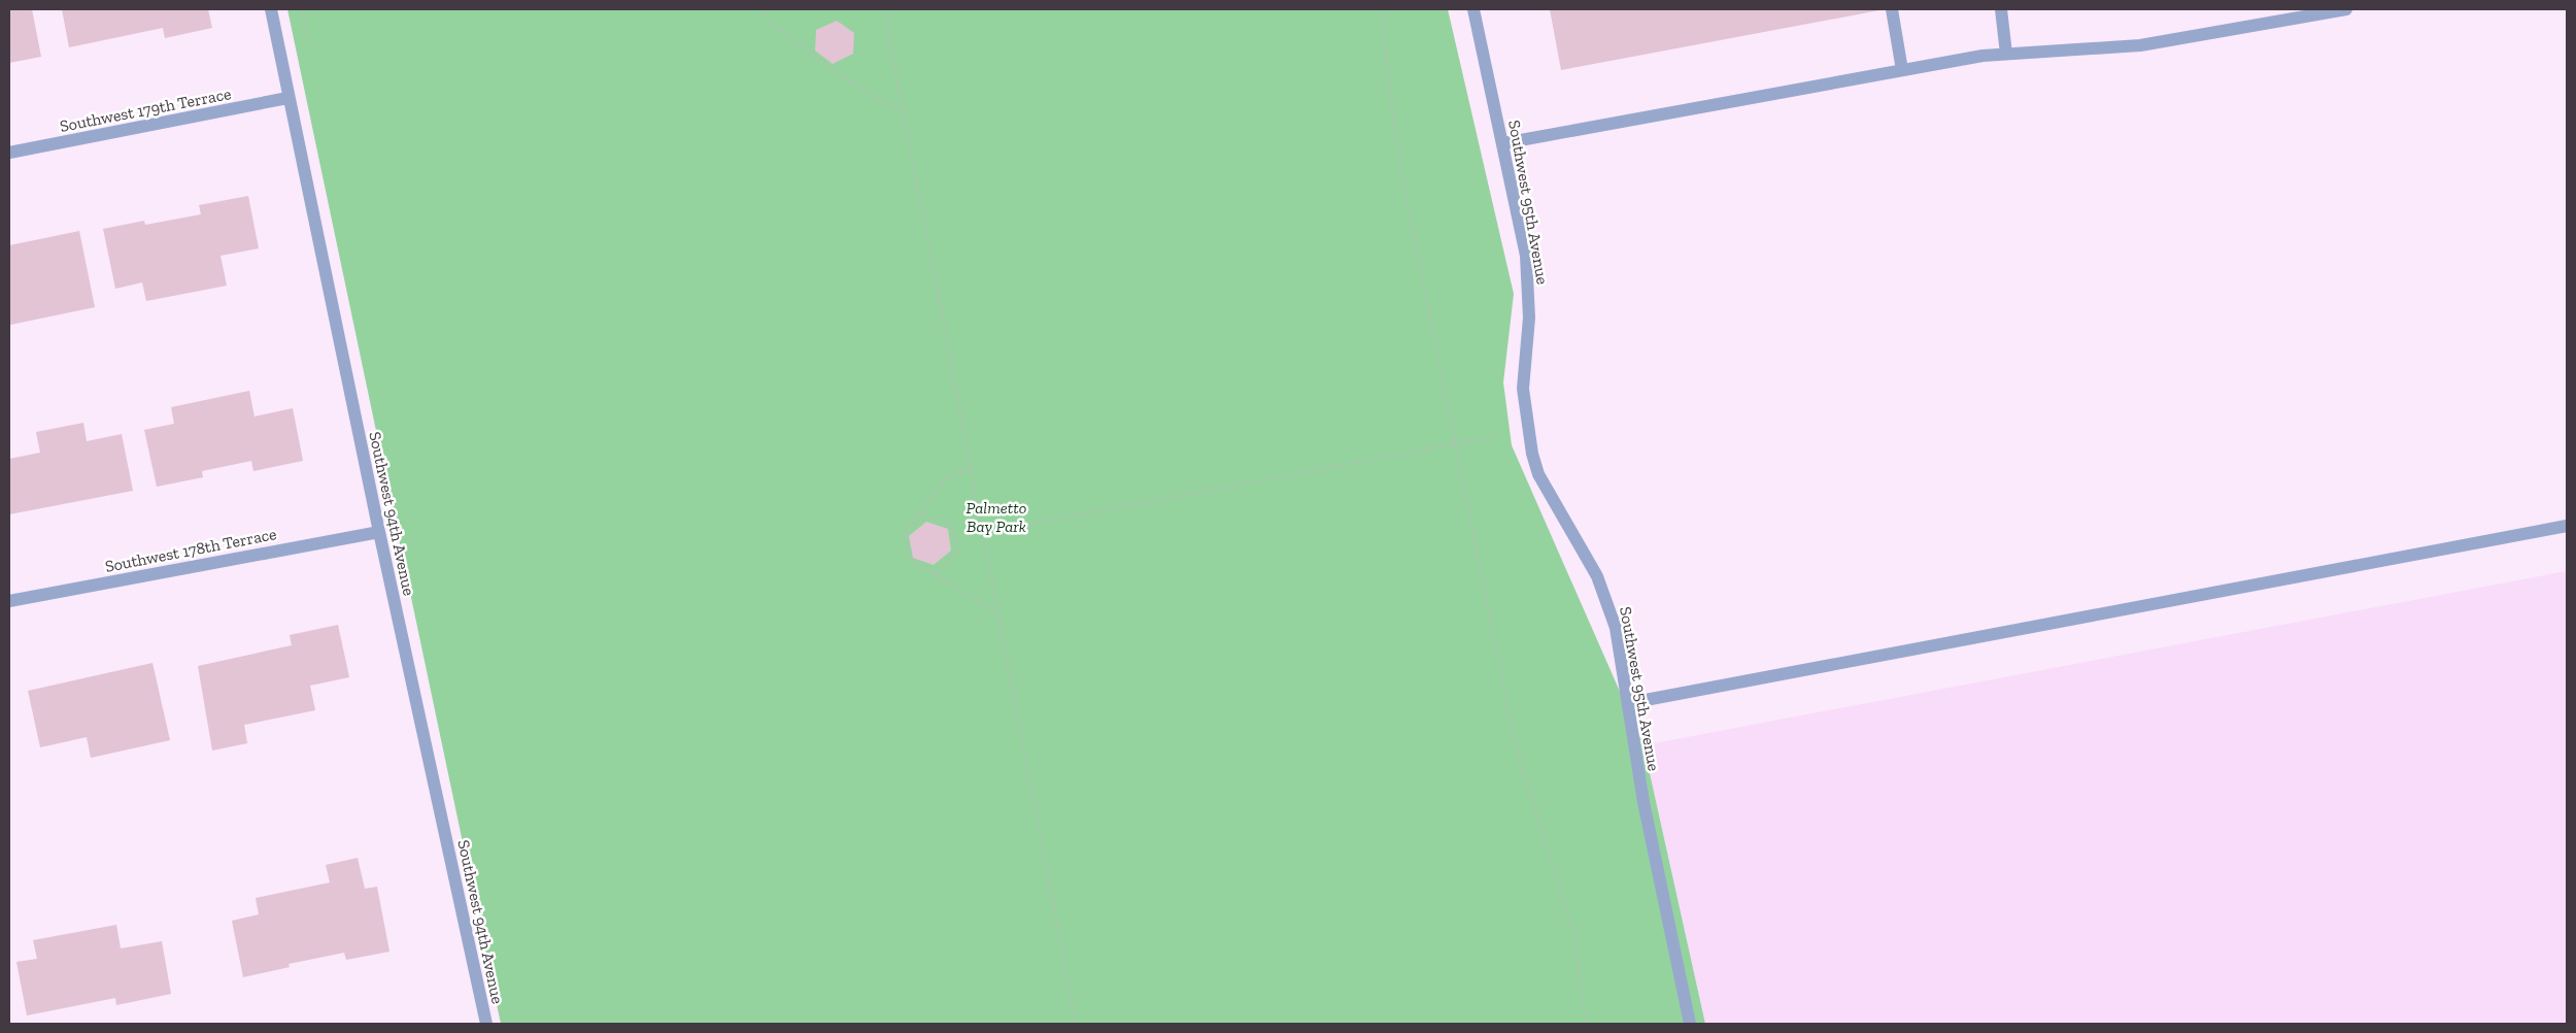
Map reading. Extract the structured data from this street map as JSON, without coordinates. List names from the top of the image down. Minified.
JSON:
{"streets":{"street":["Southwest 179th Terrace","Southwest 95th Avenue","Southwest 94th Avenue","Southwest 178th Terrace"]},"crossings":[["Southwest 179th Terrace","Southwest 94th Avenue"],["Southwest 94th Avenue","Southwest 178th Terrace"]],"parks":["Palmetto Bay Park"]}
